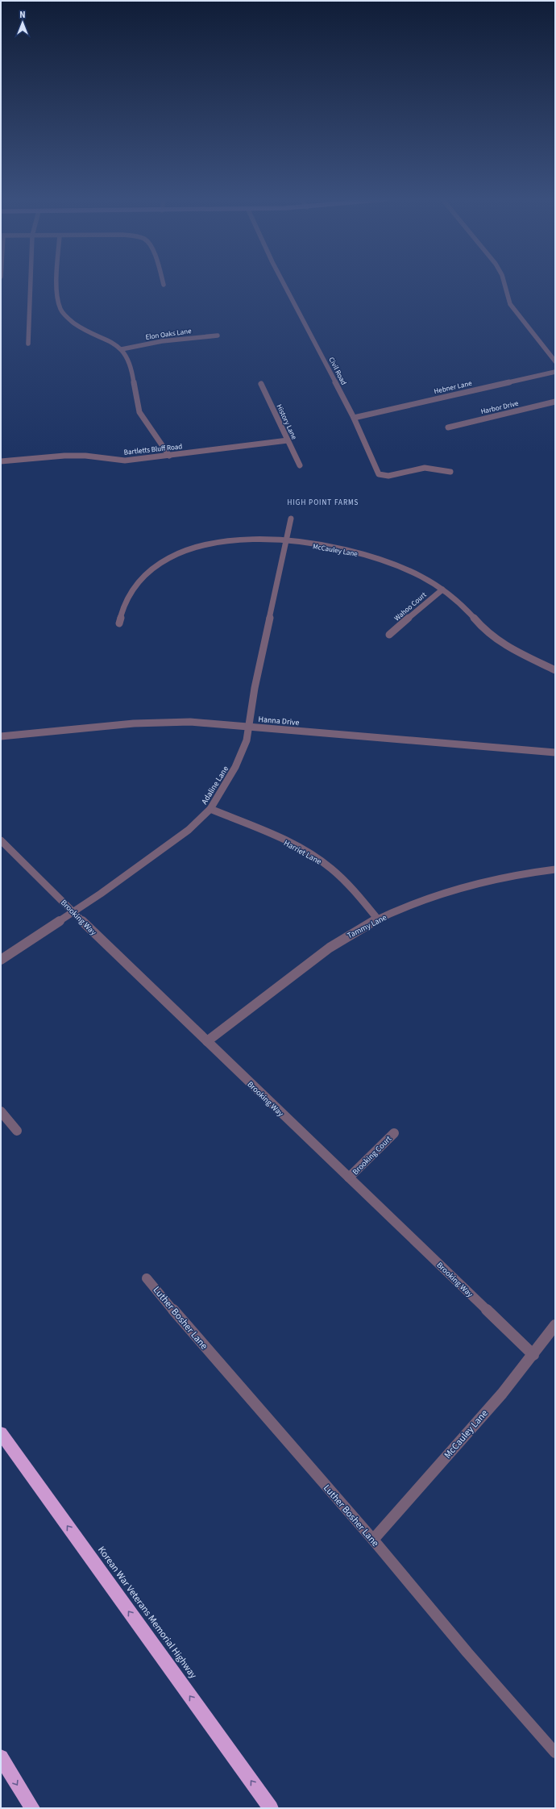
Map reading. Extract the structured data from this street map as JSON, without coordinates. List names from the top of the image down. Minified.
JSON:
{"streets":{"highway":["Korean War Veterans Memorial Highway"],"street":["Elon Oaks Lane","Civil Road","Hebner Lane","Harbor Drive","History Lane","Bartletts Bluff Road","McCauley Lane","Wahoo Court","Hanna Drive","Adaline Lane","Harriet Lane","Brooking Way","Tammy Lane","Brooking Court","Luther Bosher Lane"]},"crossings":[["Civil Road","Hebner Lane"],["History Lane","Bartletts Bluff Road"],["McCauley Lane","Wahoo Court"],["McCauley Lane","Adaline Lane"],["McCauley Lane","Brooking Way"],["McCauley Lane","Luther Bosher Lane"],["Hanna Drive","Adaline Lane"],["Adaline Lane","Harriet Lane"],["Adaline Lane","Brooking Way"],["Harriet Lane","Tammy Lane"],["Brooking Way","Tammy Lane"],["Brooking Way","Brooking Court"]],"one_way":["Korean War Veterans Memorial Highway"],"districts":["HIGH POINT FARMS"],"north":"top"}
